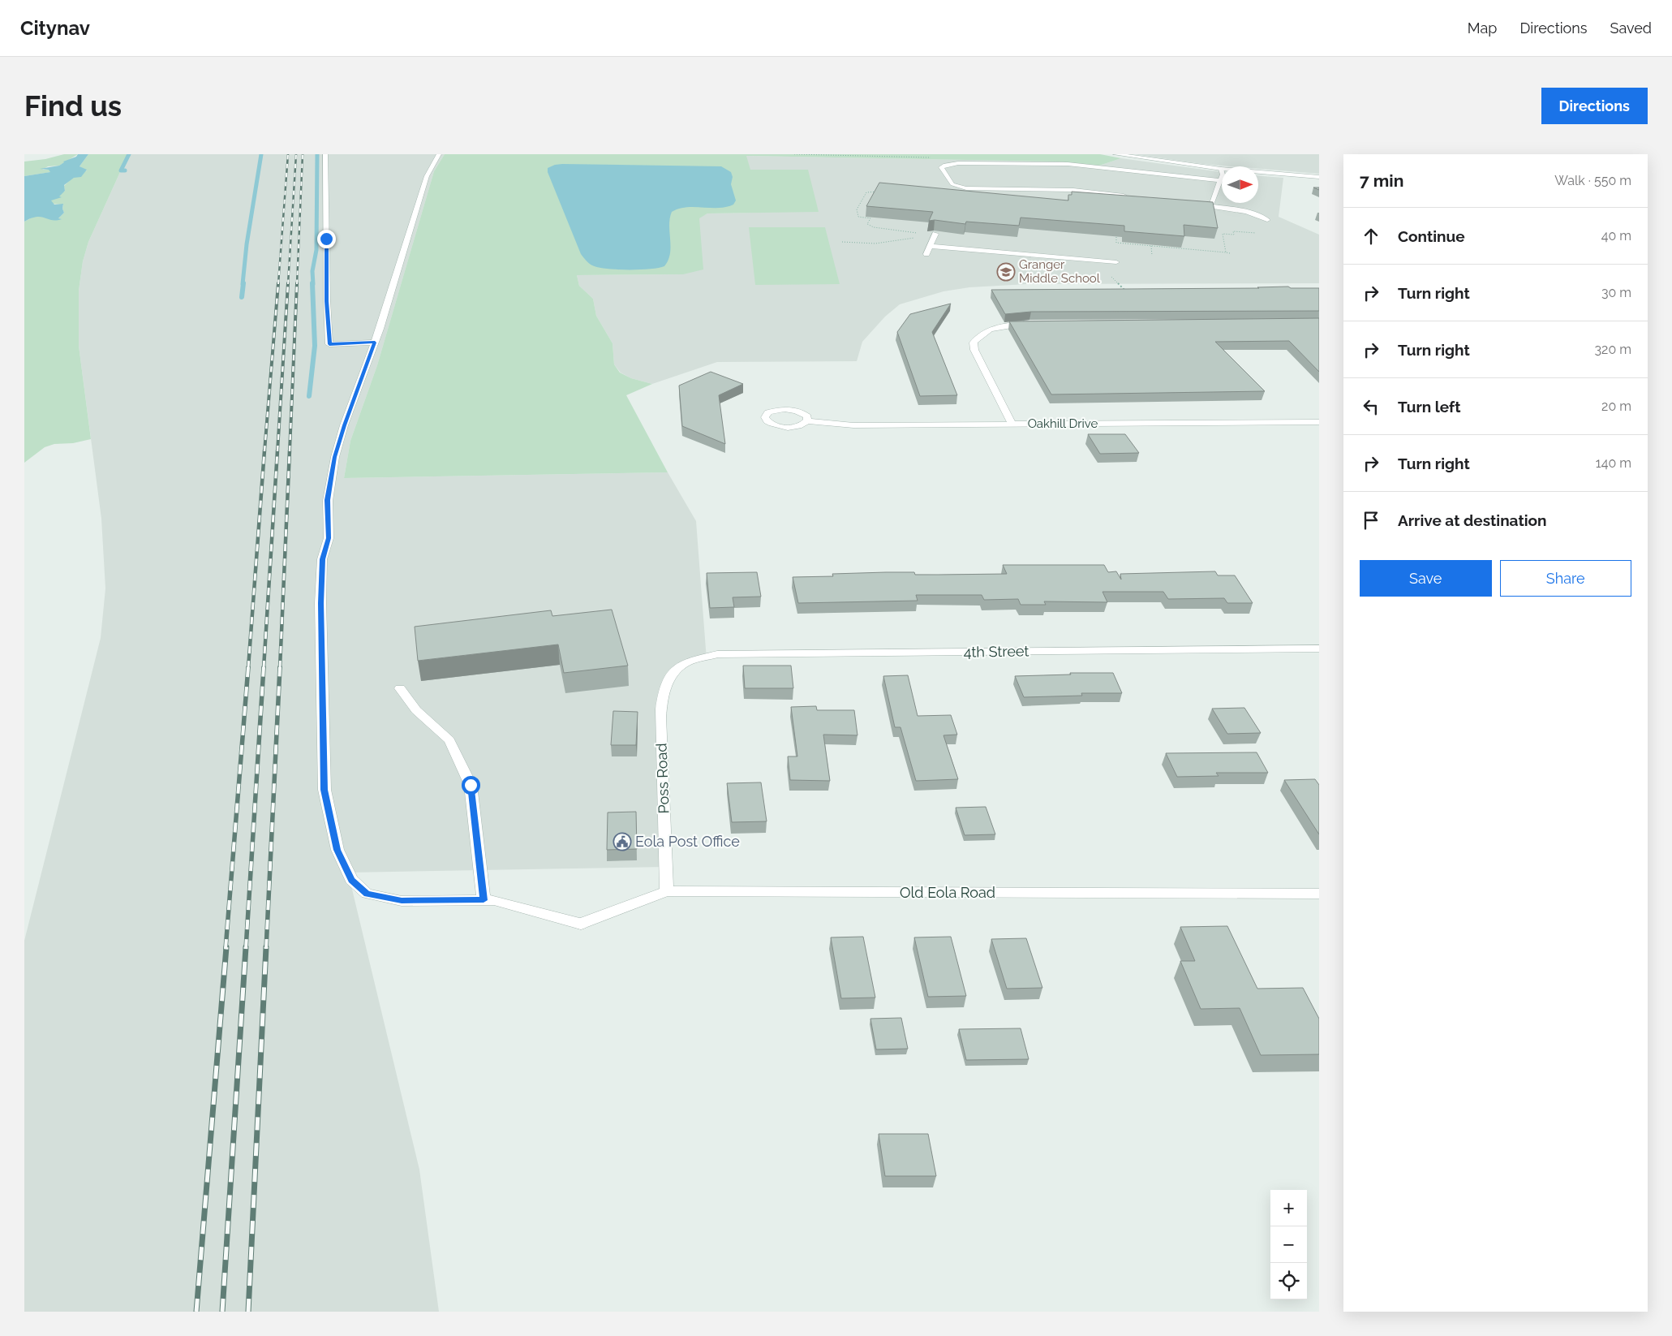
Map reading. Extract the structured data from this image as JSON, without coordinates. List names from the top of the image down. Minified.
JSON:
{"streets":{"street":["Oakhill Drive","4th Street","Poss Road","Old Eola Road"]},"crossings":[["4th Street","Poss Road"],["Poss Road","Old Eola Road"]],"places":{"school or university":["Granger Middle School"],"public building":["Eola Post Office"]},"north":"right","page":{"header":"Citynav","nav":["Map","Directions","Saved"],"buttons":["Directions",["Save","Share"]],"title":"Find us","heading":["7 min","Walk · 550 m"],"list":[["Continue","40 m"],["Turn right","30 m"],["Turn right","320 m"],["Turn left","20 m"],["Turn right","140 m"],"Arrive at destination"],"map_buttons":["+","−"]}}
